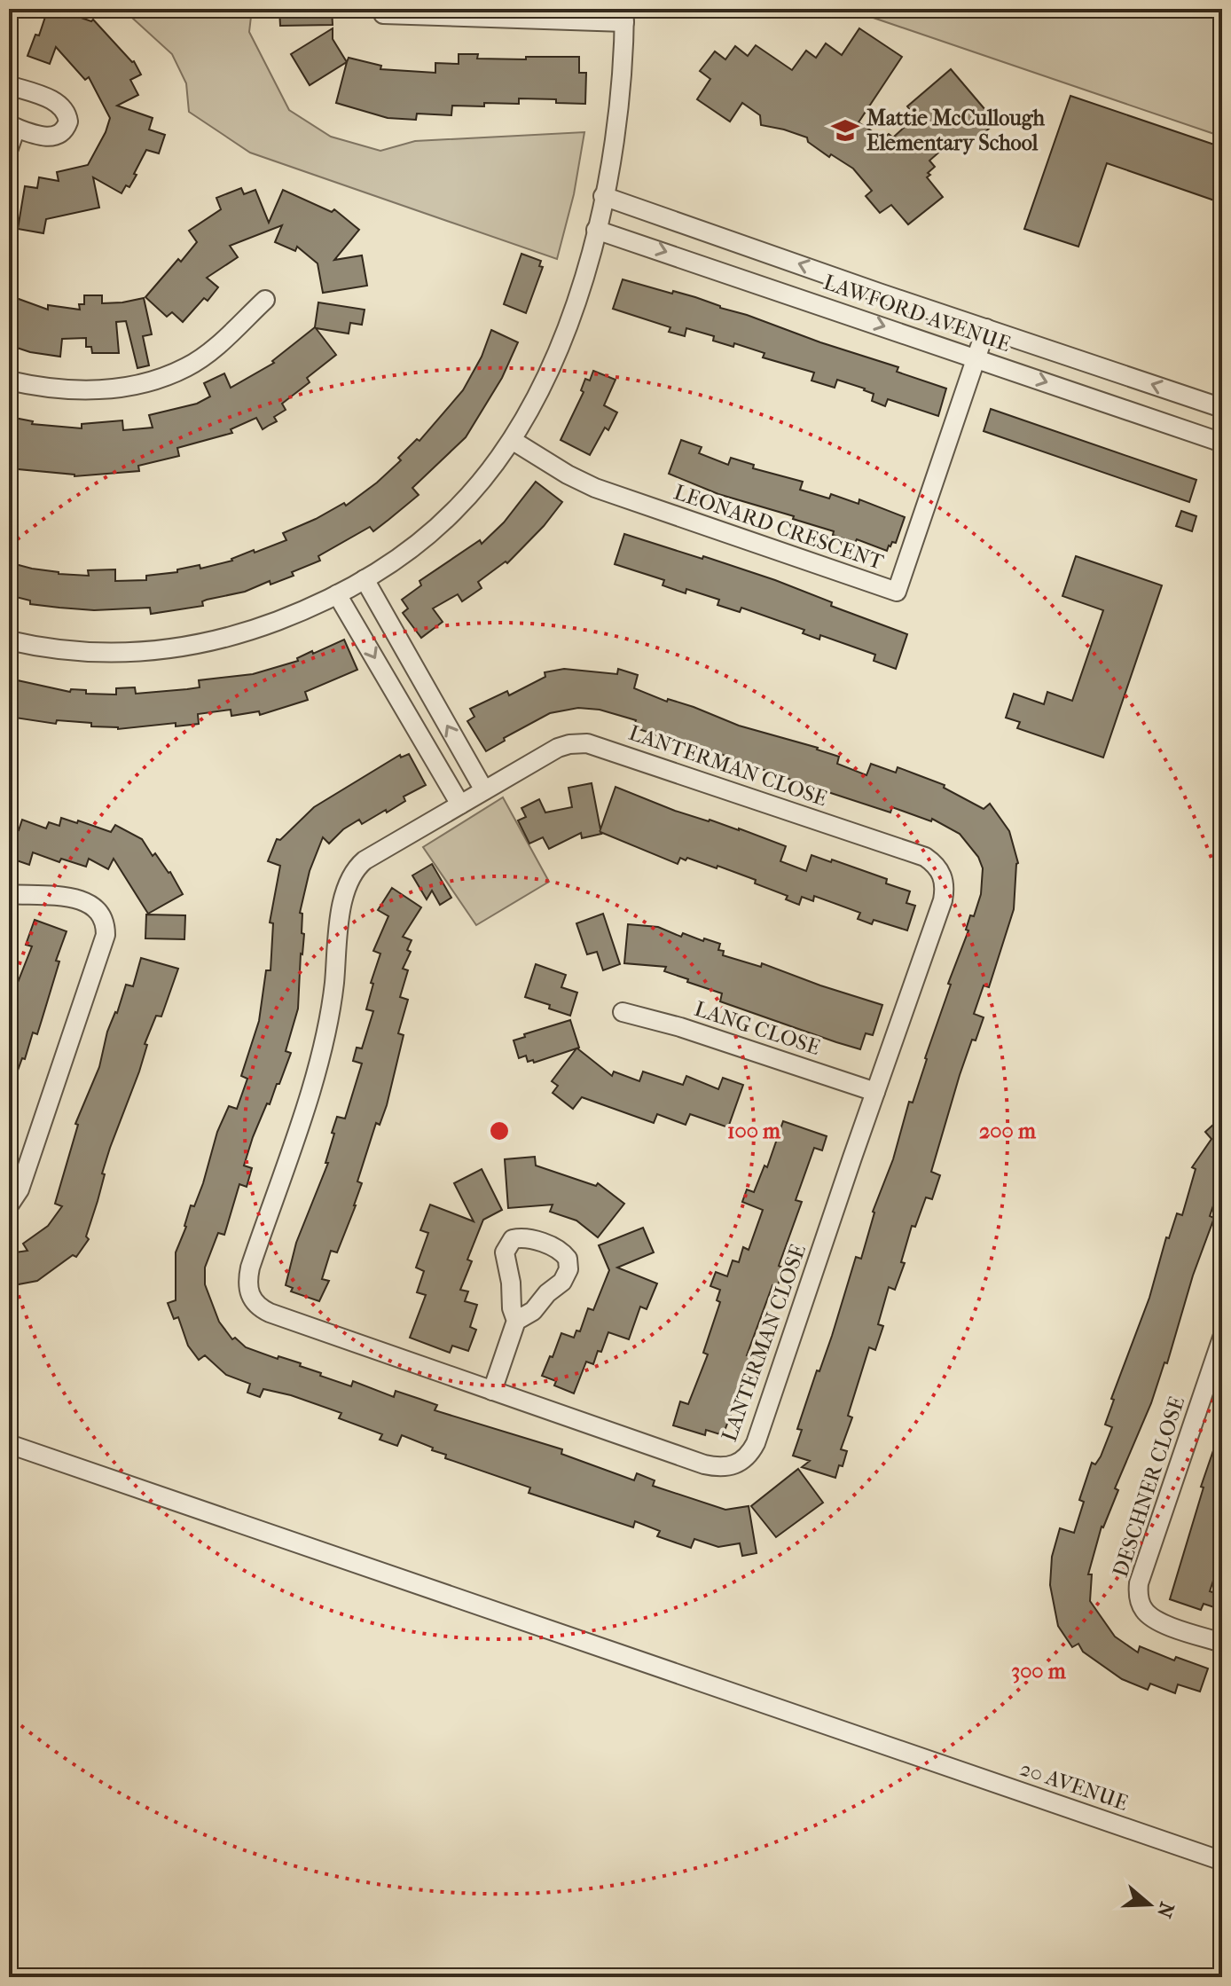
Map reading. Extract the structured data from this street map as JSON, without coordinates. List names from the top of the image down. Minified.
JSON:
{"streets":{"street":["LAWFORD AVENUE","LEONARD CRESCENT","LANTERMAN CLOSE","LANG CLOSE","DESCHNER CLOSE","20 AVENUE"]},"crossings":[["LAWFORD AVENUE","LEONARD CRESCENT"],["LANTERMAN CLOSE","LANG CLOSE"]],"places":{"school or university":["Mattie McCullough Elementary School"]},"north":"right","rings":["100 m","200 m","300 m"]}
